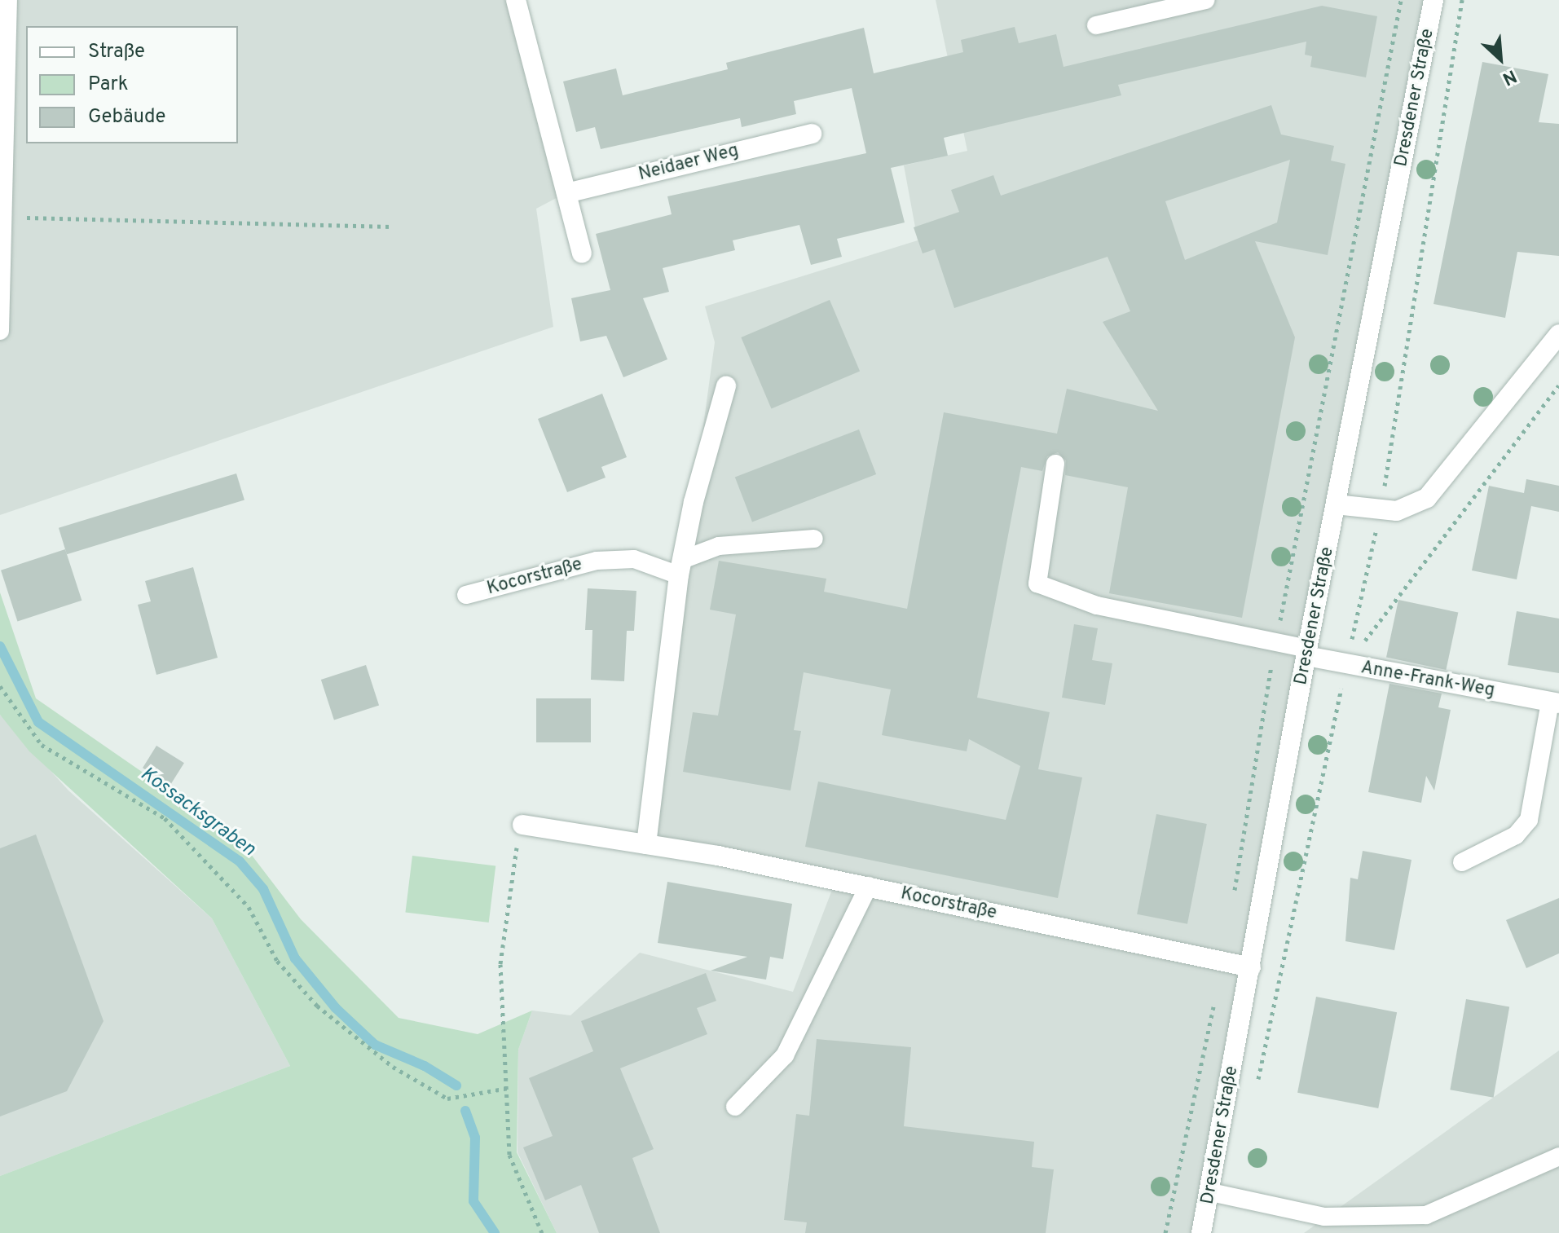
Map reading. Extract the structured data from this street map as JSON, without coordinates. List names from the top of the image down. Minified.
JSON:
{"streets":{"street":["Dresdener Straße","Neidaer Weg","Kocorstraße","Anne-Frank-Weg"]},"crossings":[["Dresdener Straße","Kocorstraße"],["Dresdener Straße","Anne-Frank-Weg"]],"water":["Kossacksgraben"],"legend":["Straße","Park","Gebäude"],"north":"bottom right"}
